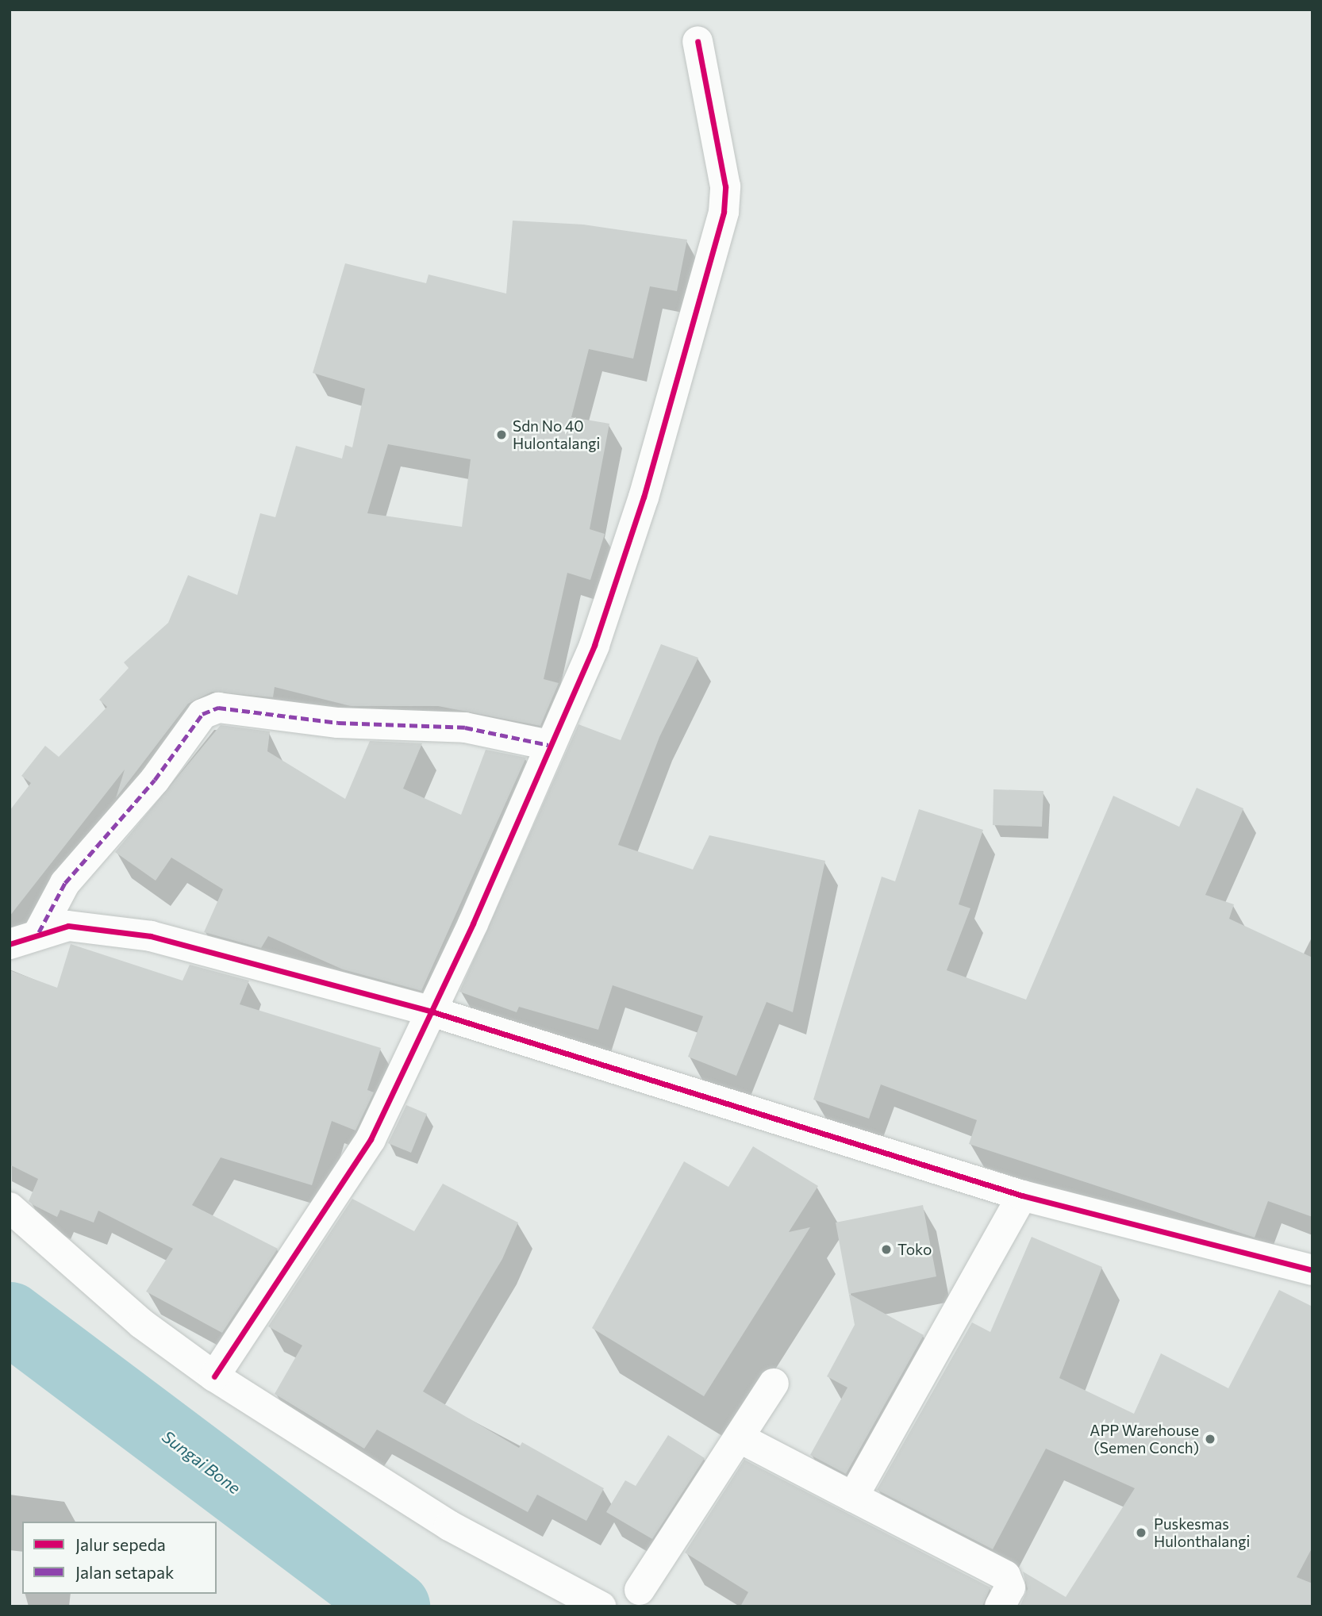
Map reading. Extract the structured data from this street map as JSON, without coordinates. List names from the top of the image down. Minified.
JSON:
{"water":["Sungai Bone"],"places":["Sdn No 40 Hulontalangi","Toko","APP Warehouse (Semen Conch)","Puskesmas Hulonthalangi"],"legend":["Jalur sepeda","Jalan setapak"]}
